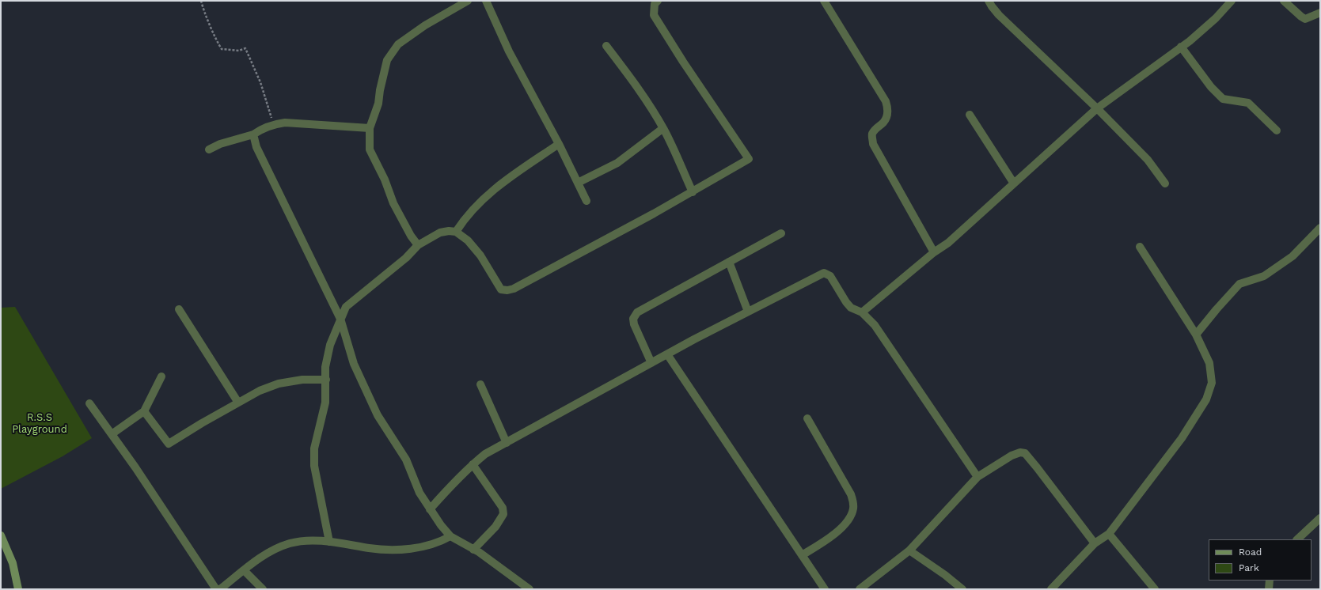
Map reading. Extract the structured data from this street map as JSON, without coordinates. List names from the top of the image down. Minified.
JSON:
{"parks":["R.S.S Playground"],"legend":["Road","Park"]}
